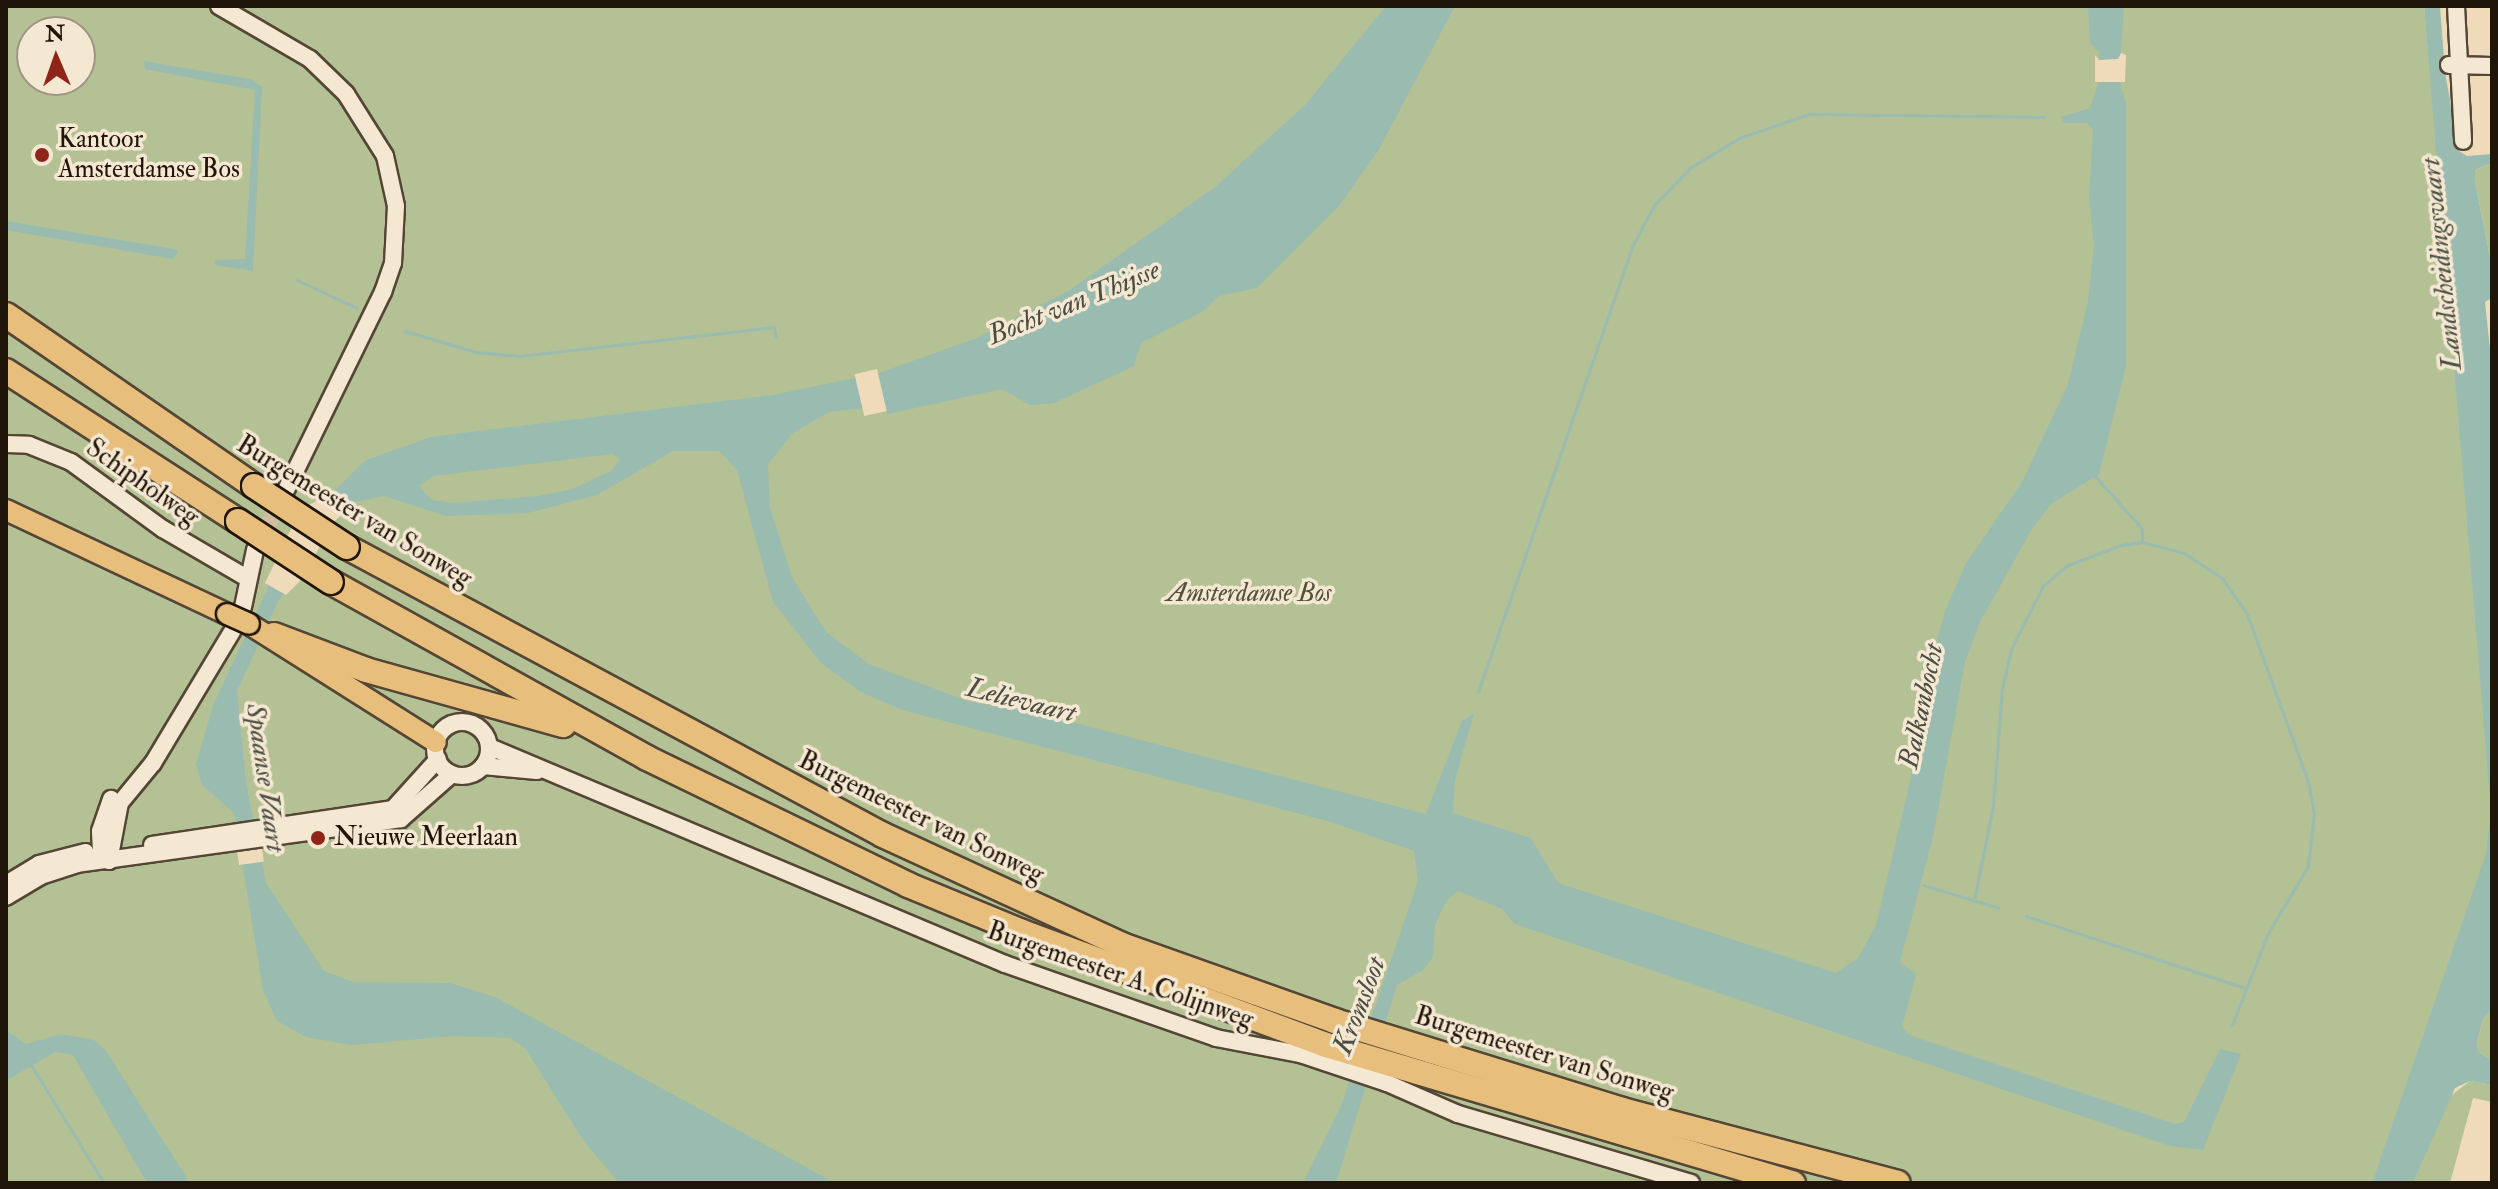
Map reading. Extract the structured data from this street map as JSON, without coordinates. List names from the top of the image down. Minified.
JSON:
{"streets":{"highway":["Burgemeester van Sonweg"],"street":["Schipholweg","Burgemeester A. Colijnweg"]},"crossings":[["Burgemeester van Sonweg","Burgemeester A. Colijnweg"]],"water":["Landscheidingsvaart","Bocht van Thijsse","Lelievaart","Balkanbocht","Spaanse Vaart","Kromsloot"],"parks":["Amsterdamse Bos"],"places":["Kantoor Amsterdamse Bos","Nieuwe Meerlaan"],"north":"top"}
